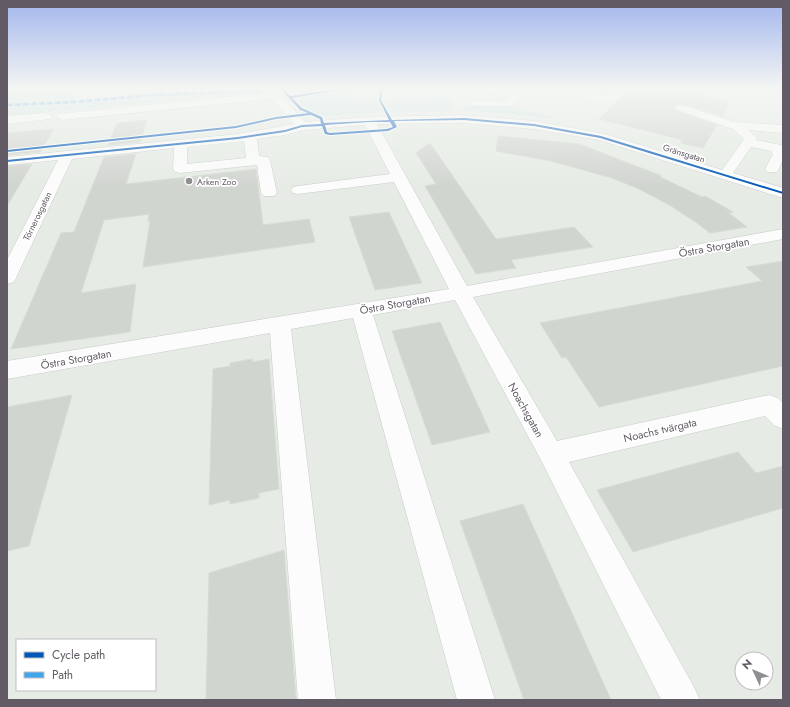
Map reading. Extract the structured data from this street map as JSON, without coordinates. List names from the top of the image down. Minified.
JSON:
{"streets":{"street":["Gränsgatan","Törnerosgatan","Östra Storgatan","Noachsgatan","Noachs tvärgata"]},"crossings":[["Gränsgatan","Törnerosgatan"],["Gränsgatan","Noachsgatan"],["Östra Storgatan","Noachsgatan"],["Noachsgatan","Noachs tvärgata"]],"places":["Arken Zoo"],"legend":["Cycle path","Path"],"north":"top left"}
